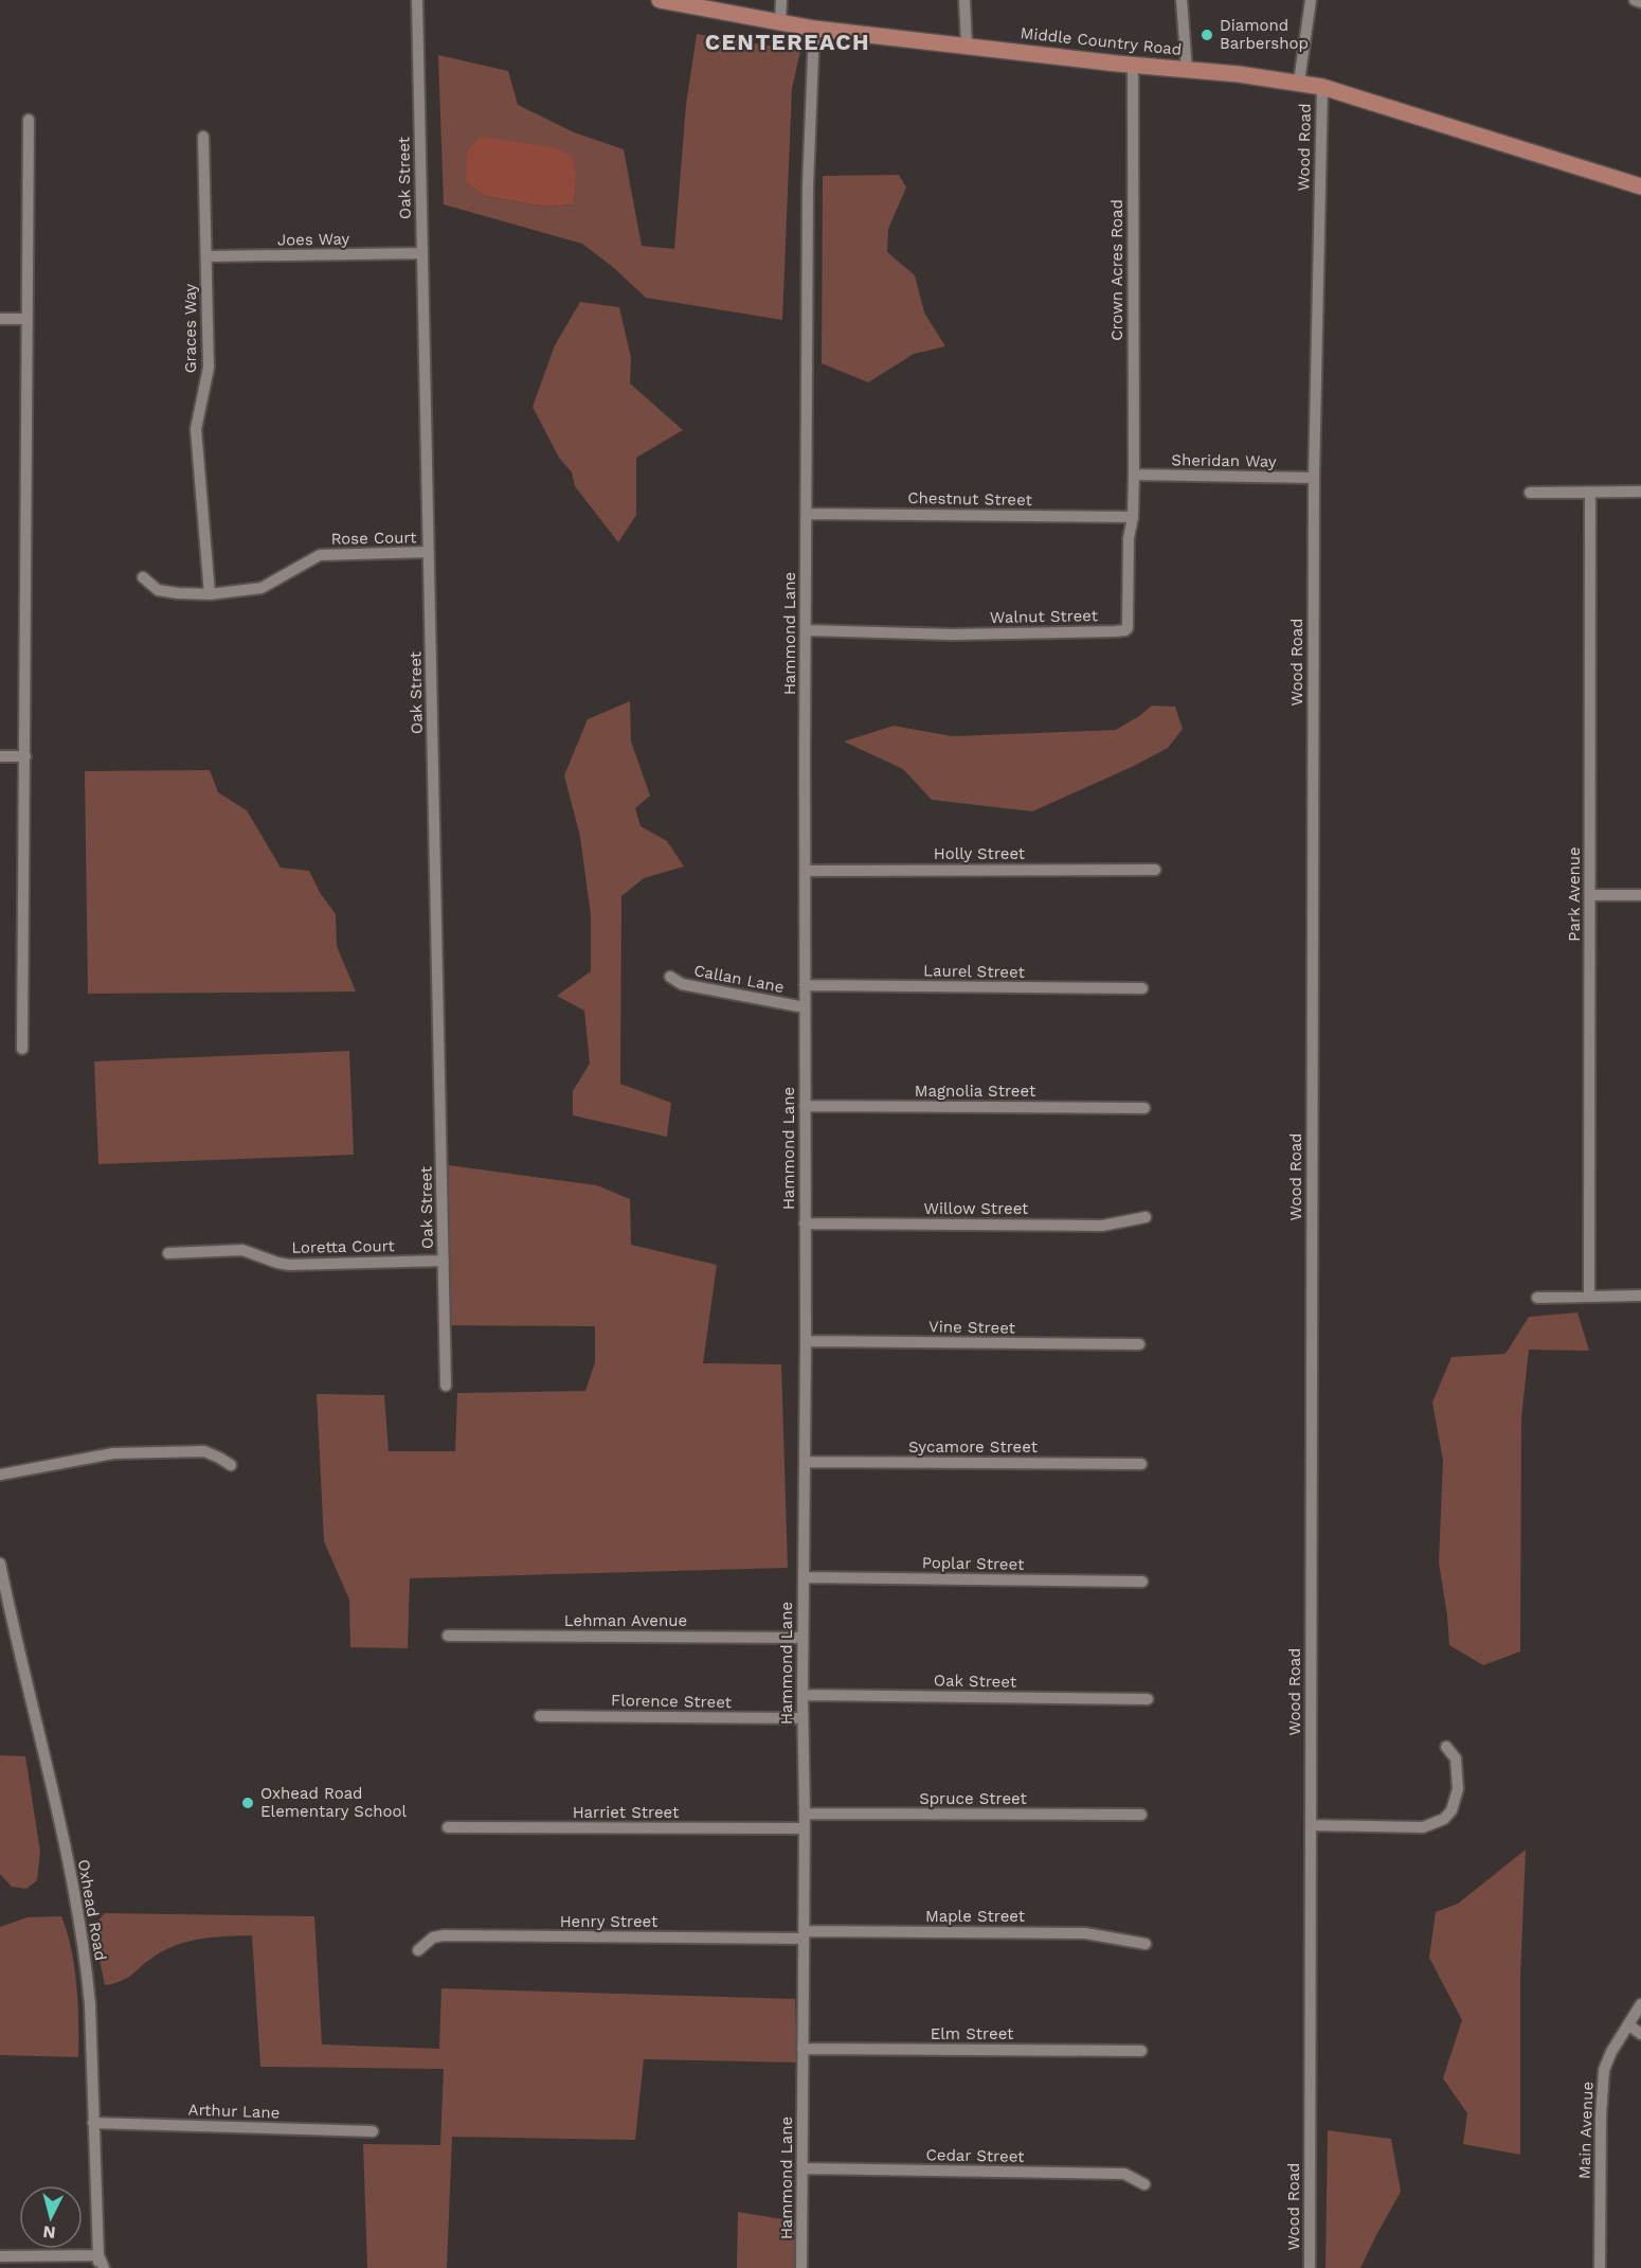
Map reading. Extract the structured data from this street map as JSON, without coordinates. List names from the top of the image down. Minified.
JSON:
{"streets":{"main road":["Middle Country Road"],"street":["Wood Road","Oak Street","Joes Way","Crown Acres Road","Graces Way","Sheridan Way","Chestnut Street","Rose Court","Walnut Street","Hammond Lane","Holly Street","Park Avenue","Laurel Street","Callan Lane","Magnolia Street","Willow Street","Loretta Court","Vine Street","Sycamore Street","Poplar Street","Lehman Avenue","Florence Street","Spruce Street","Harriet Street","Oxhead Road","Maple Street","Henry Street","Elm Street","Arthur Lane","Main Avenue","Cedar Street"]},"crossings":[["Middle Country Road","Wood Road"],["Middle Country Road","Crown Acres Road"],["Middle Country Road","Hammond Lane"],["Wood Road","Sheridan Way"],["Oak Street","Joes Way"],["Oak Street","Rose Court"],["Oak Street","Hammond Lane"],["Oak Street","Loretta Court"],["Joes Way","Graces Way"],["Crown Acres Road","Sheridan Way"],["Crown Acres Road","Walnut Street"],["Graces Way","Rose Court"],["Sheridan Way","Walnut Street"],["Chestnut Street","Walnut Street"],["Chestnut Street","Hammond Lane"],["Walnut Street","Hammond Lane"],["Hammond Lane","Holly Street"],["Hammond Lane","Laurel Street"],["Hammond Lane","Callan Lane"],["Hammond Lane","Magnolia Street"],["Hammond Lane","Willow Street"],["Hammond Lane","Vine Street"],["Hammond Lane","Sycamore Street"],["Hammond Lane","Poplar Street"],["Hammond Lane","Lehman Avenue"],["Hammond Lane","Florence Street"],["Hammond Lane","Spruce Street"],["Hammond Lane","Harriet Street"],["Hammond Lane","Maple Street"],["Hammond Lane","Henry Street"],["Hammond Lane","Elm Street"],["Hammond Lane","Cedar Street"],["Oxhead Road","Arthur Lane"],["Maple Street","Henry Street"]],"districts":["CENTEREACH"],"places":["Diamond Barbershop","Oxhead Road Elementary School"],"north":"bottom"}
